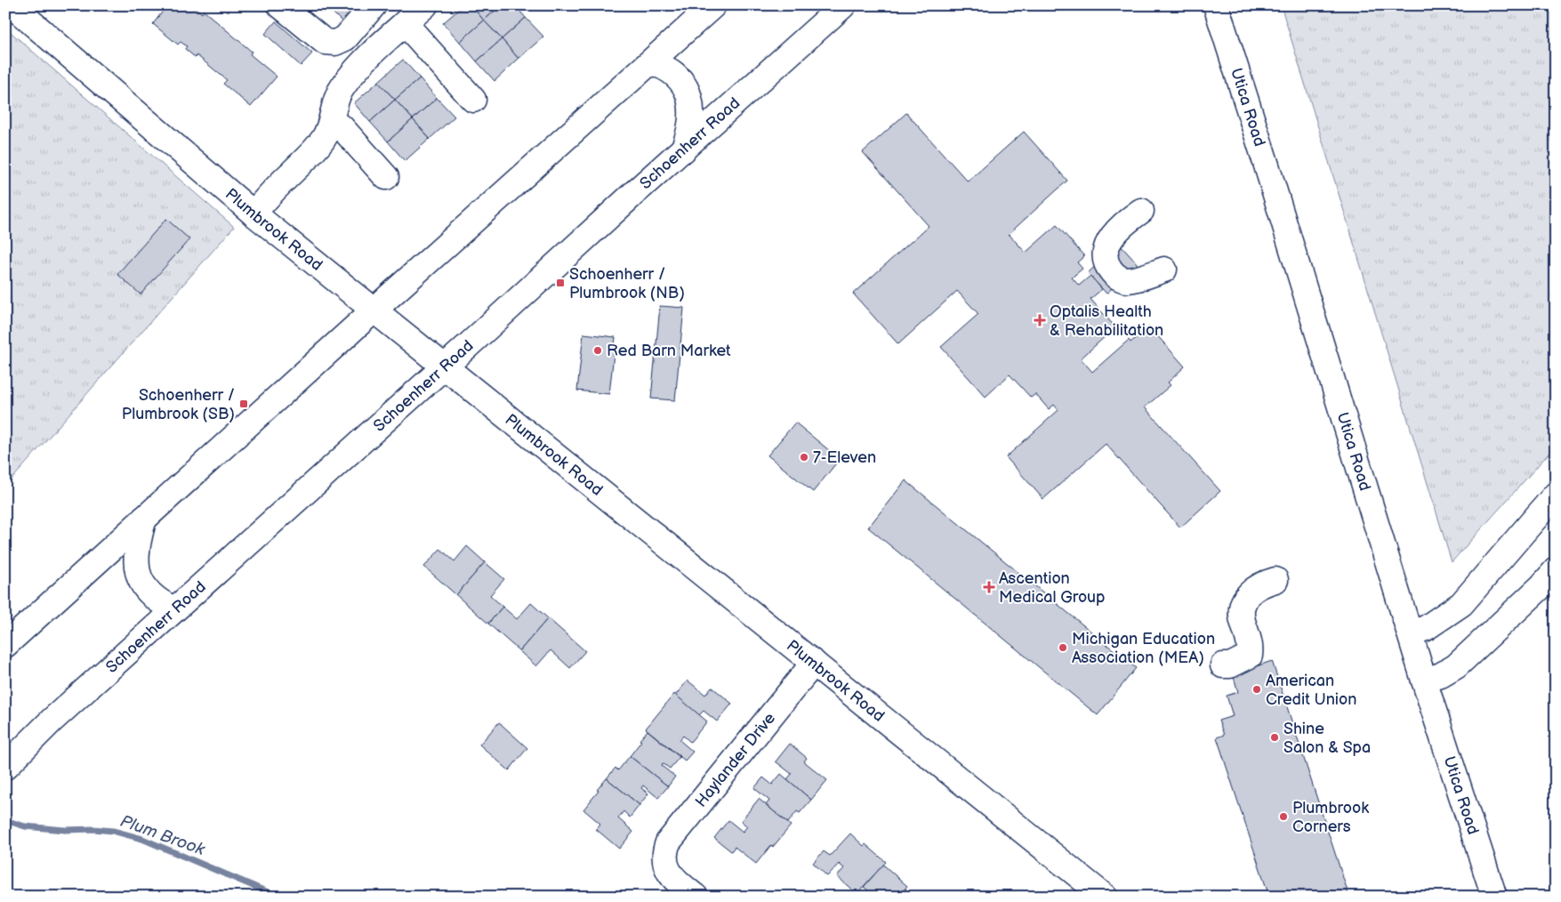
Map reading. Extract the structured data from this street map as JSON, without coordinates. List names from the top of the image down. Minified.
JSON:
{"streets":{"street":["Utica Road","Schoenherr Road","Plumbrook Road","Haylander Drive"]},"crossings":[["Schoenherr Road","Plumbrook Road"],["Plumbrook Road","Haylander Drive"]],"water":["Plum Brook"],"places":{"transit":["Schoenherr / Plumbrook (NB)","Schoenherr / Plumbrook (SB)"],"health":["Optalis Health & Rehabilitation","Ascention Medical Group"],"other":["Red Barn Market","7-Eleven","Michigan Education Association (MEA)","American Credit Union","Shine Salon & Spa","Plumbrook Corners"]}}
